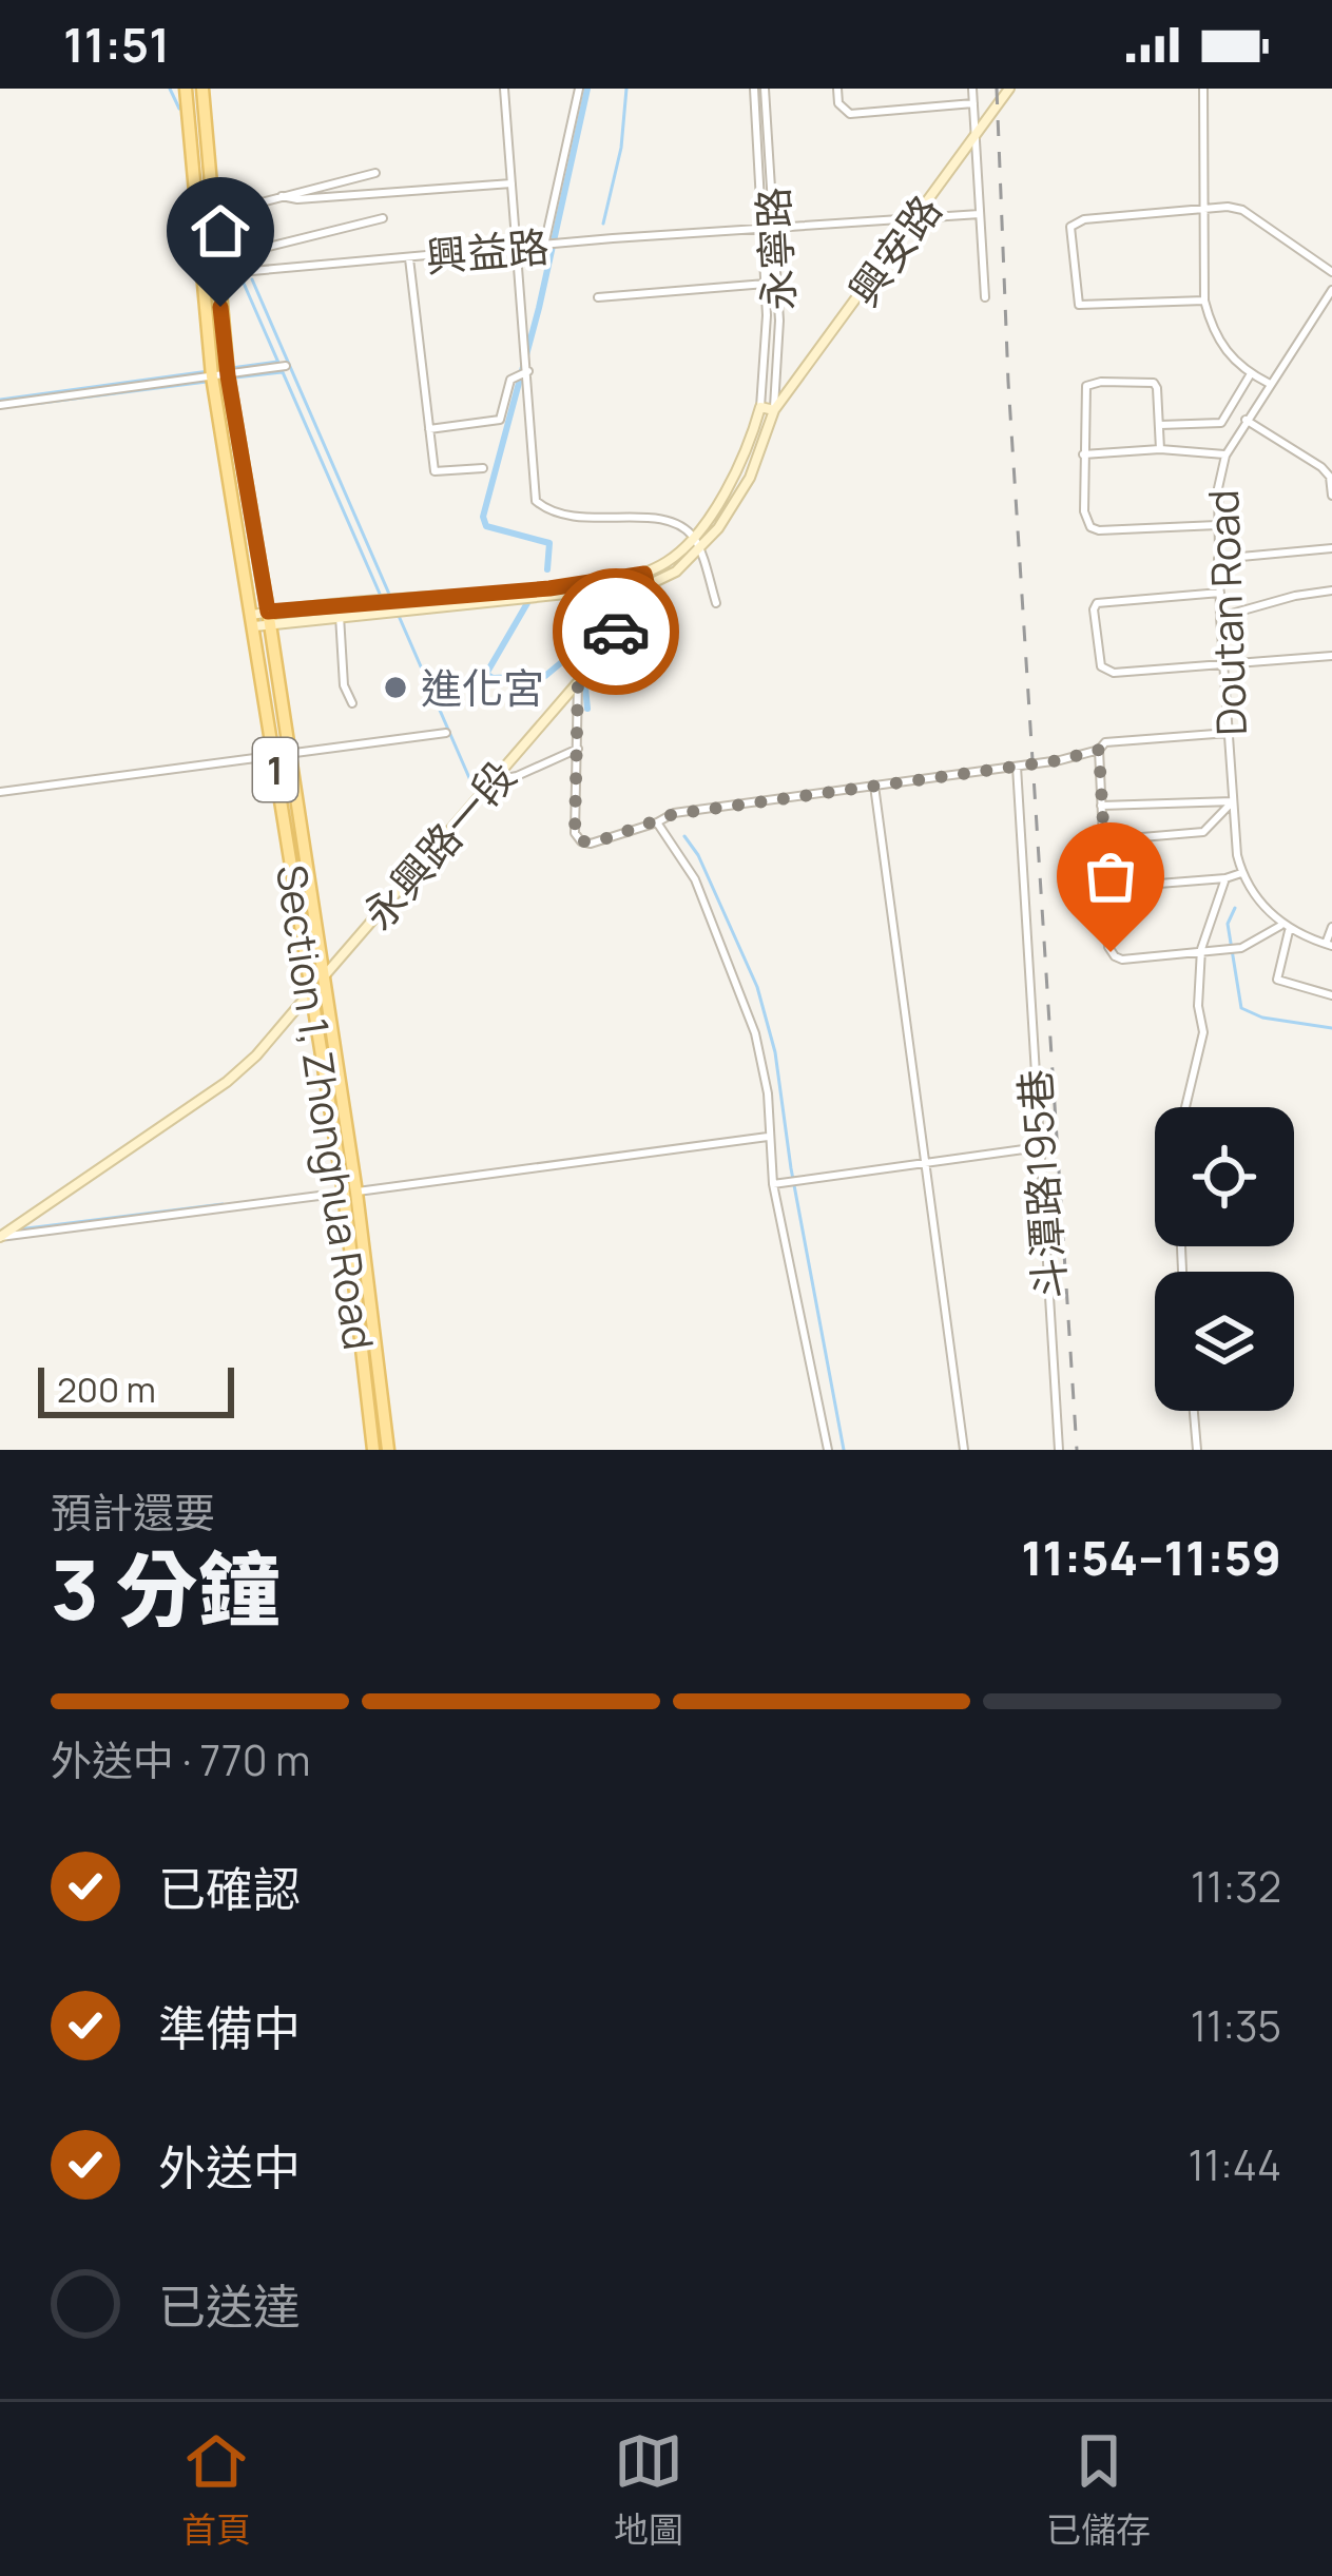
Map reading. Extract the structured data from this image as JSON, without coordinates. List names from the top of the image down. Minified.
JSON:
{"streets":{"main road":["1","Section 1, Zhonghua Road"],"street":["永寧路","興安路","興益路","Doutan Road","永興路一段","斗潭路195巷"]},"crossings":[["永寧路","興安路"],["永寧路","興益路"],["興安路","興益路"],["興安路","永興路一段"],["興益路","Section 1, Zhonghua Road"],["永興路一段","Section 1, Zhonghua Road"]],"places":["進化宮"],"scale_bar":"200 m","page":{"status":"11:51","scale":"200 m","heading":["3 分鐘","預計還要","11:54–11:59"],"bar":"外送中 · 770 m","list":[["已確認","11:32"],["準備中","11:35"],["外送中","11:44"],"已送達"],"tabs":["首頁","地圖","已儲存"]}}
